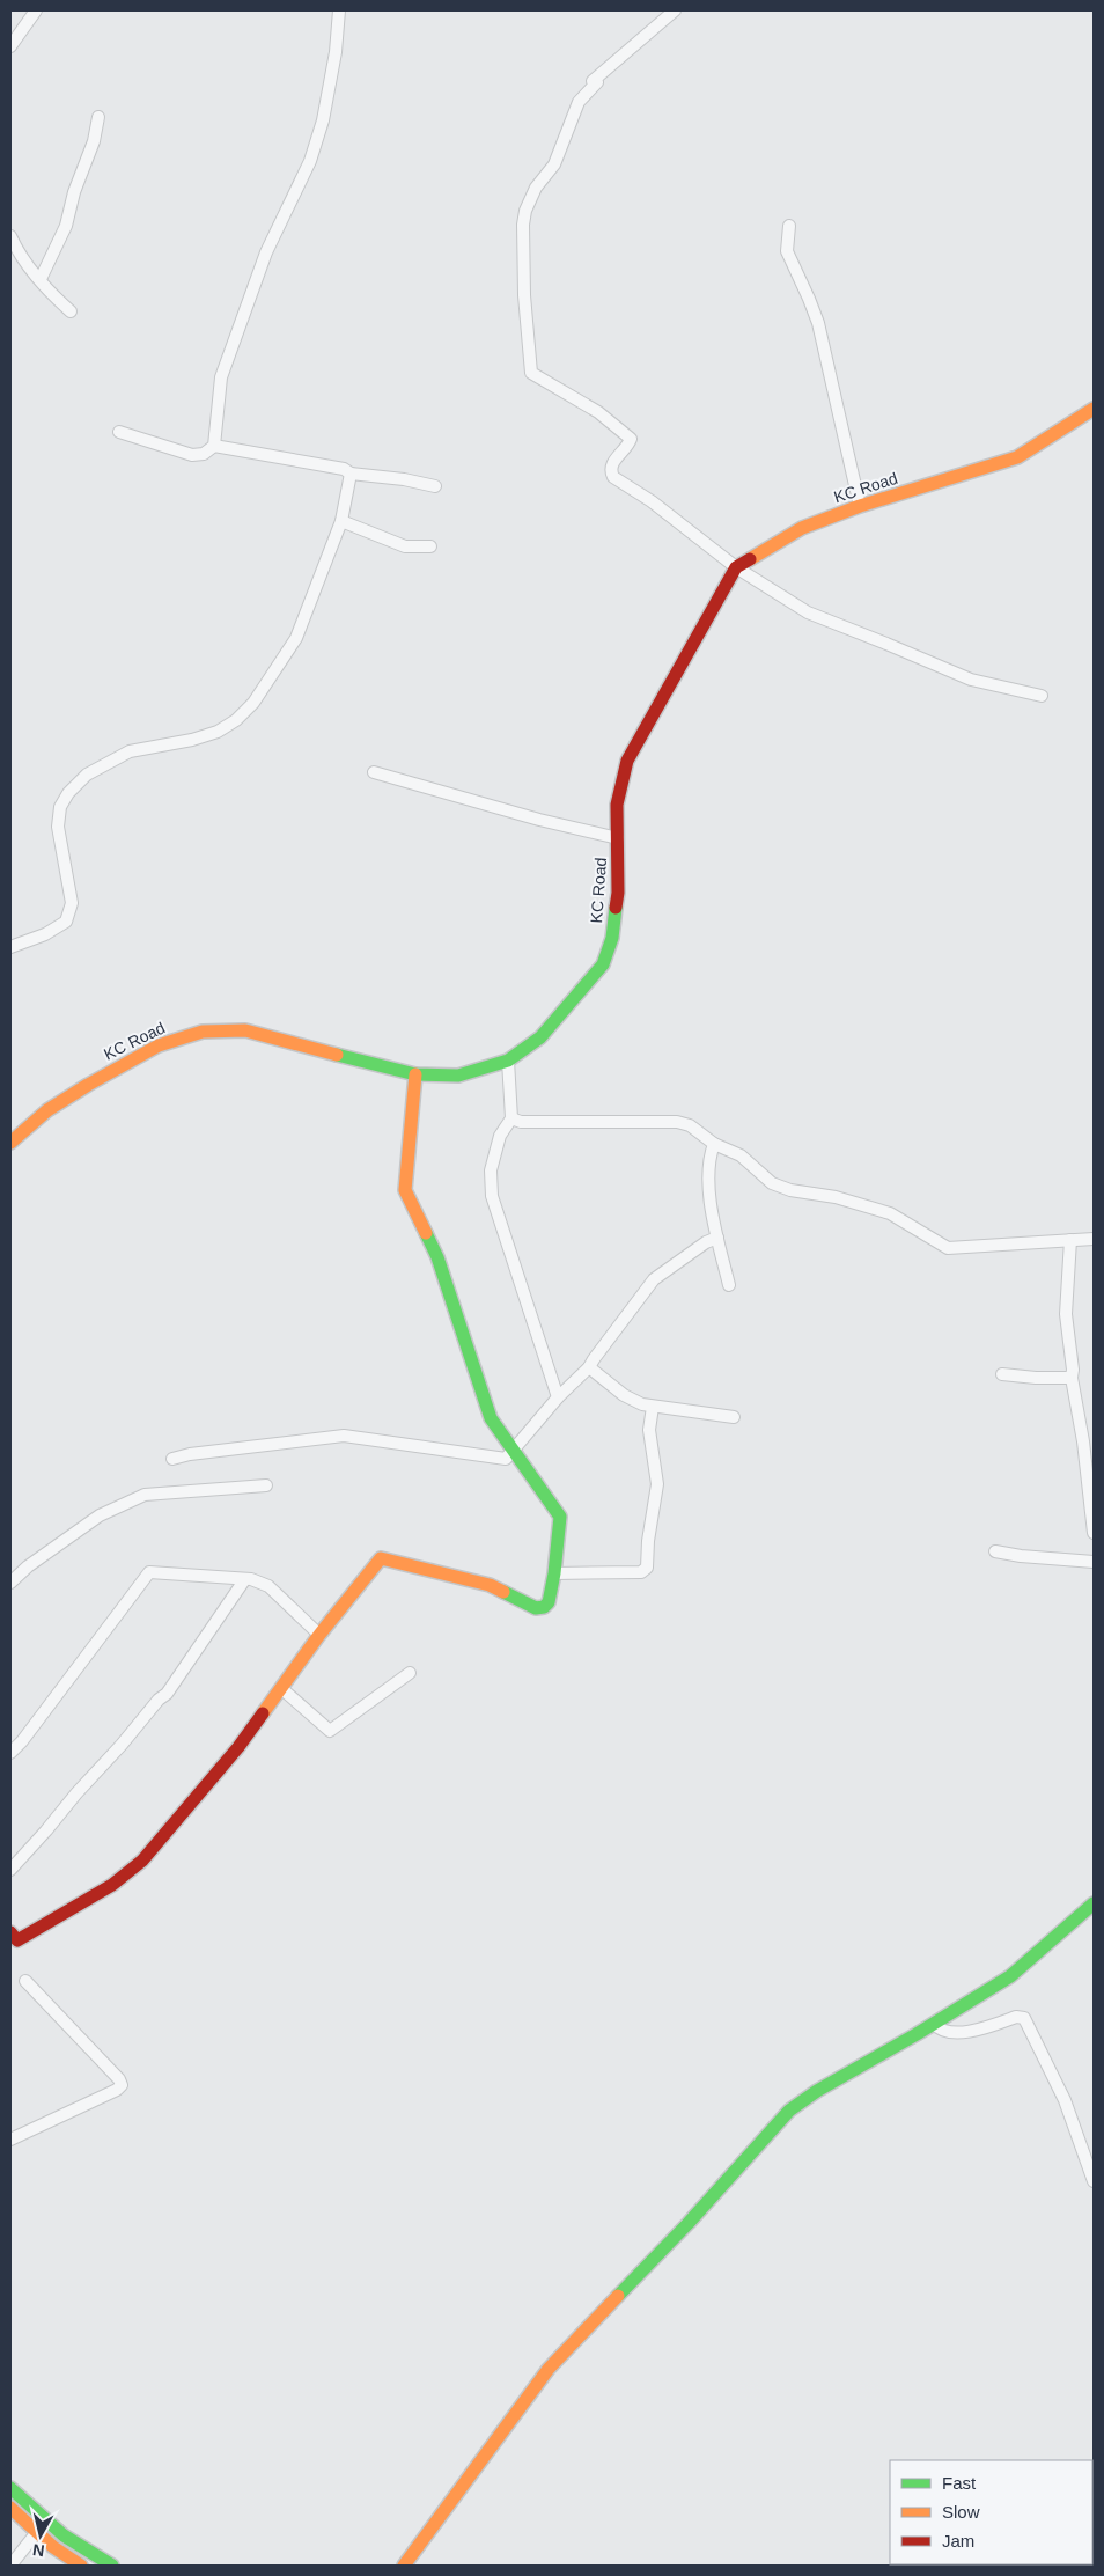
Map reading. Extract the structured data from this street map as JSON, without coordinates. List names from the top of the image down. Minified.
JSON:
{"streets":{"main road":["KC Road"]},"legend":["Fast","Slow","Jam"],"north":"bottom"}
